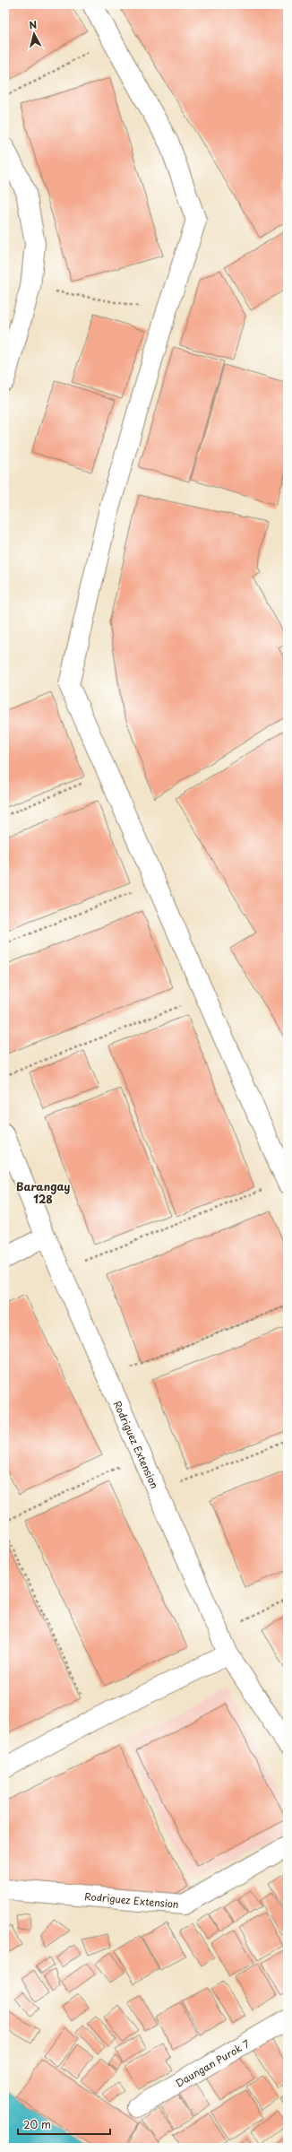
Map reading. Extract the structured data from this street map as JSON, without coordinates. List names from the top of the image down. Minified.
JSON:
{"streets":{"street":["Rodriguez Extension","Daungan Purok 7"]},"districts":["Barangay 128"],"scale_bar":"20 m","north":"top"}
